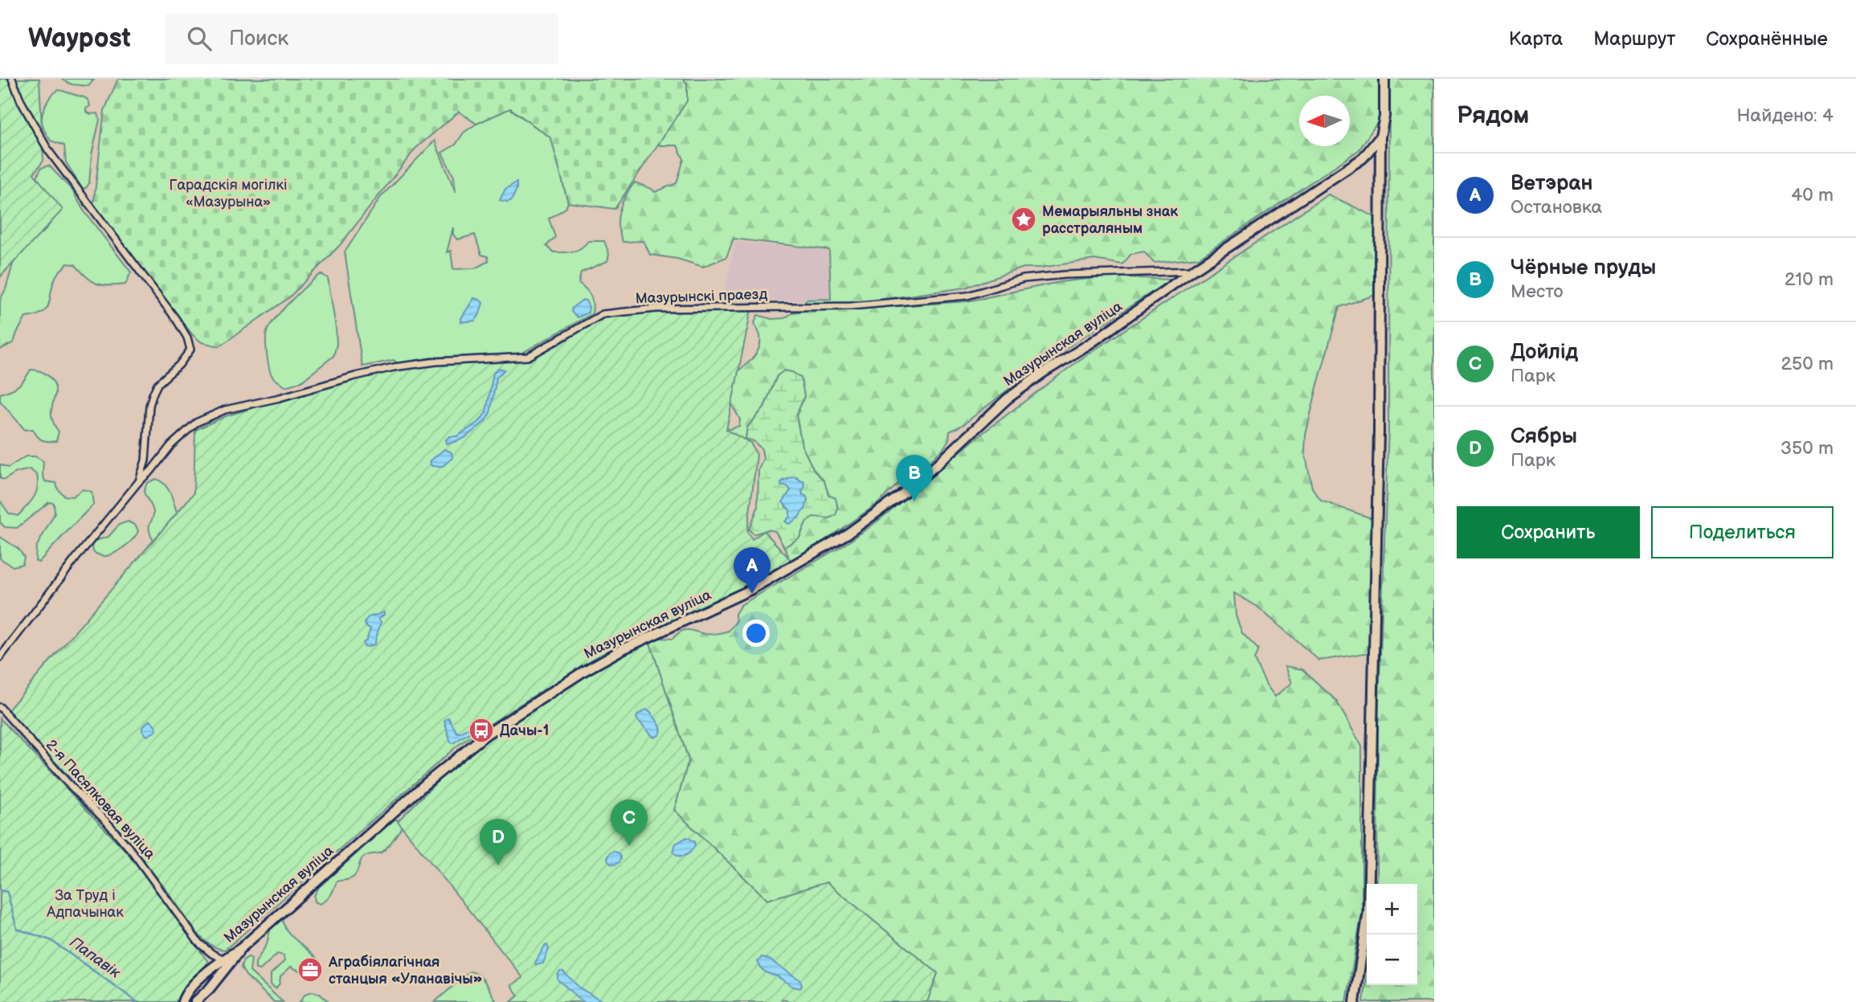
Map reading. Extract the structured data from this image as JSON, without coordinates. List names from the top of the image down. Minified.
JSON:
{"streets":{"street":["Мазурынскі праезд","Мазурынская вуліца","2-я Пасялковая вуліца"]},"crossings":[["Мазурынскі праезд","Мазурынская вуліца"],["Мазурынская вуліца","2-я Пасялковая вуліца"]],"water":["Папавік"],"parks":["Гарадскія могілкі «Мазурына»","За Труд і Адпачынак"],"places":{"place":["Мемарыяльны знак расстраляным"],"bus stop":["Дачы-1"],"office":["Аграбіялагічная станцыя «Уланавічы»"]},"north":"left","page":{"header":"Waypost","search":"Поиск","nav":["Карта","Маршрут","Сохранённые"],"heading":["Рядом","Найдено: 4"],"list":[{"mark":"A","name":"Ветэран","note":"Остановка","value":"40 m"},{"mark":"B","name":"Чёрные пруды","note":"Место","value":"210 m"},{"mark":"C","name":"Дойлід","note":"Парк","value":"250 m"},{"mark":"D","name":"Сябры","note":"Парк","value":"350 m"}],"pins":["B","A","C","D"],"buttons":["Сохранить","Поделиться"],"map_buttons":["+","−"]}}
